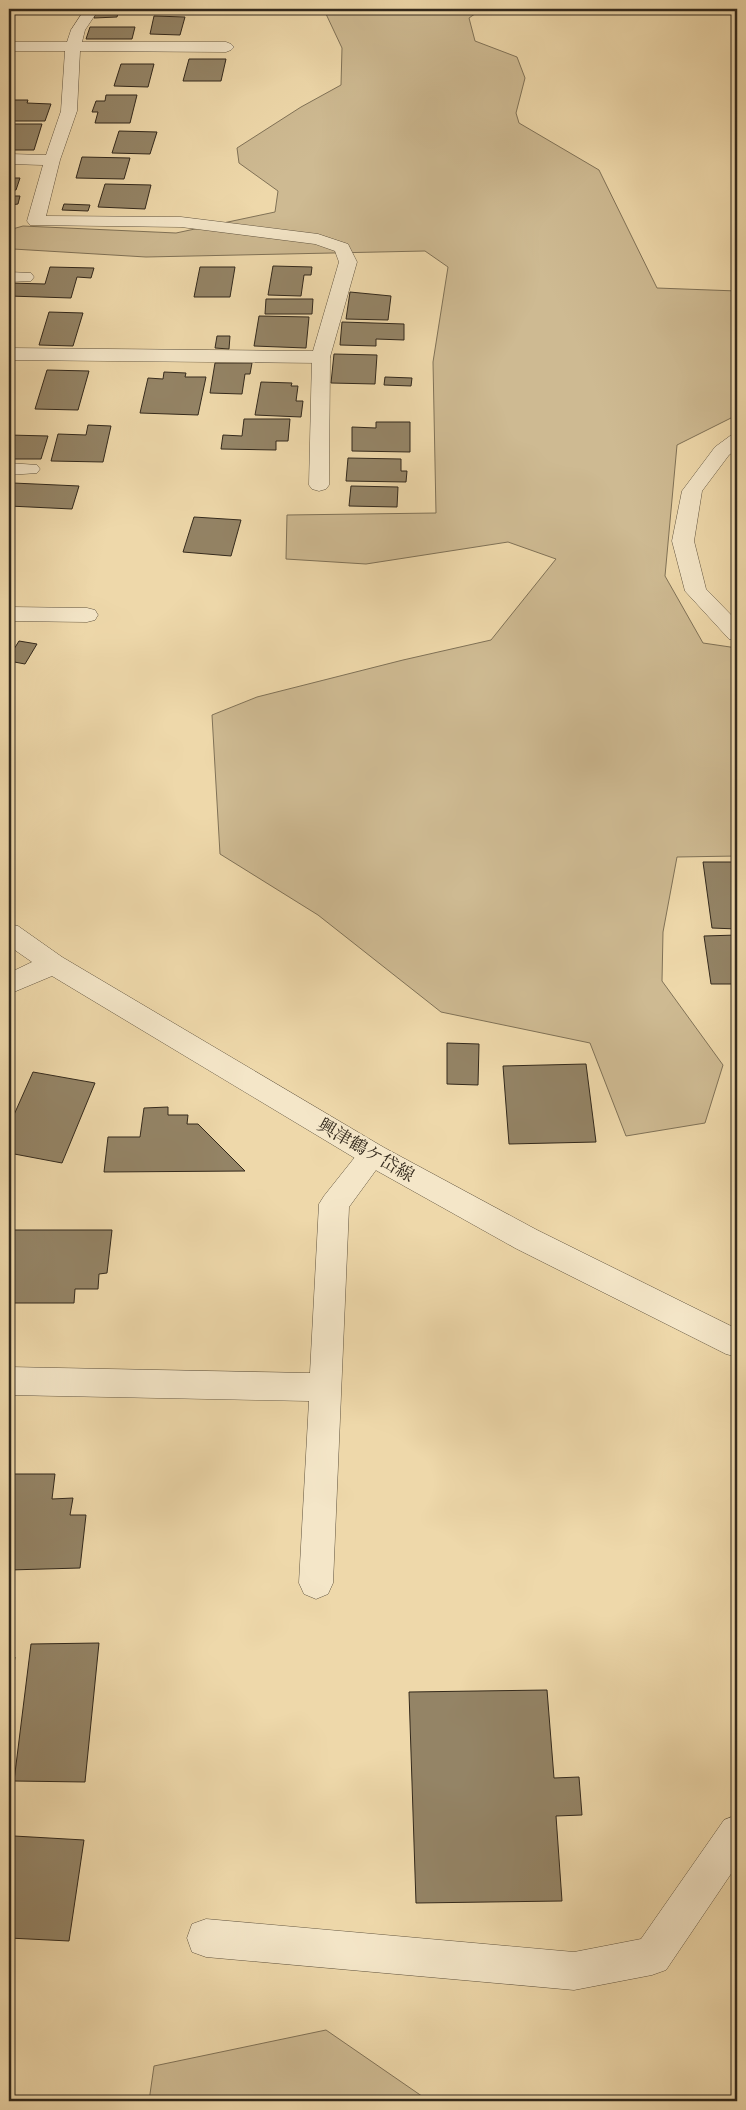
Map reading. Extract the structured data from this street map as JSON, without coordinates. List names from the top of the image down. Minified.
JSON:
{"streets":{"street":["興津鶴ケ岱線"]}}
